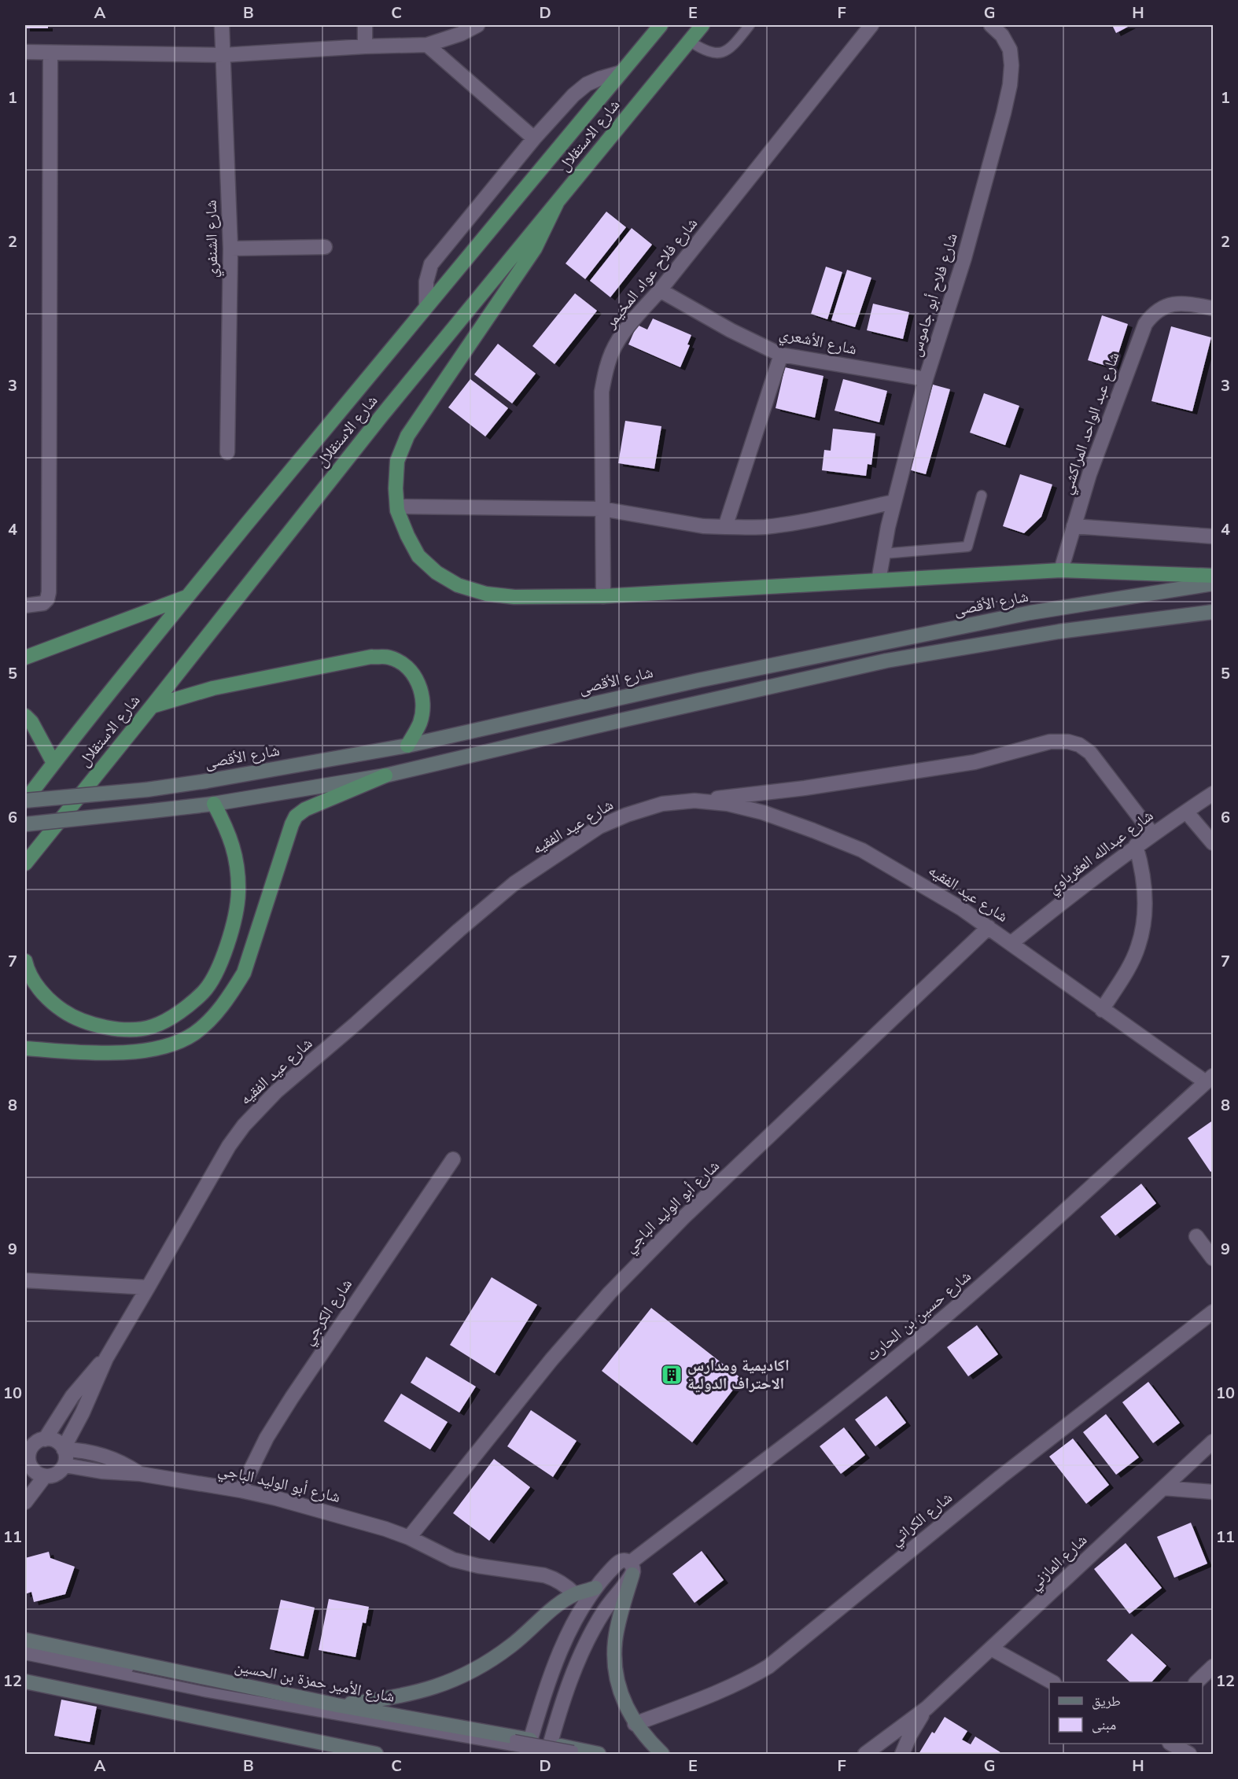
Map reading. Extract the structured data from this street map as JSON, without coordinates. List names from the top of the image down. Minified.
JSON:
{"streets":{"highway":["شارع الاستقلال"],"main road":["شارع الأقصى","شارع الأمير حمزة بن الحسين"],"street":["شارع الشنفري","شارع فلاح عواد المخيمر","شارع فلاح أبو جاموس","شارع الأشعري","شارع عبد الواحد المراكشي","شارع عيد الفقيه","شارع عبدالله العقرباوي","شارع أبو الوليد الباجي","شارع الكرجي","شارع حسين بن الحارث","شارع الكراثي","شارع المازني"]},"crossings":[["شارع الاستقلال","شارع الأقصى"],["شارع فلاح عواد المخيمر","شارع الأشعري"],["شارع فلاح أبو جاموس","شارع الأشعري"],["شارع عيد الفقيه","شارع عبدالله العقرباوي"],["شارع عيد الفقيه","شارع أبو الوليد الباجي"],["شارع عيد الفقيه","شارع حسين بن الحارث"],["شارع أبو الوليد الباجي","شارع الكرجي"],["شارع حسين بن الحارث","شارع الأمير حمزة بن الحسين"]],"places":{"building":["اكاديمية ومدارس الاحتراف الدولية"]},"legend":["طريق","مبنى"],"grid":{"columns":["A","B","C","D","E","F","G","H"],"rows":["1","2","3","4","5","6","7","8","9","10","11","12"]}}
